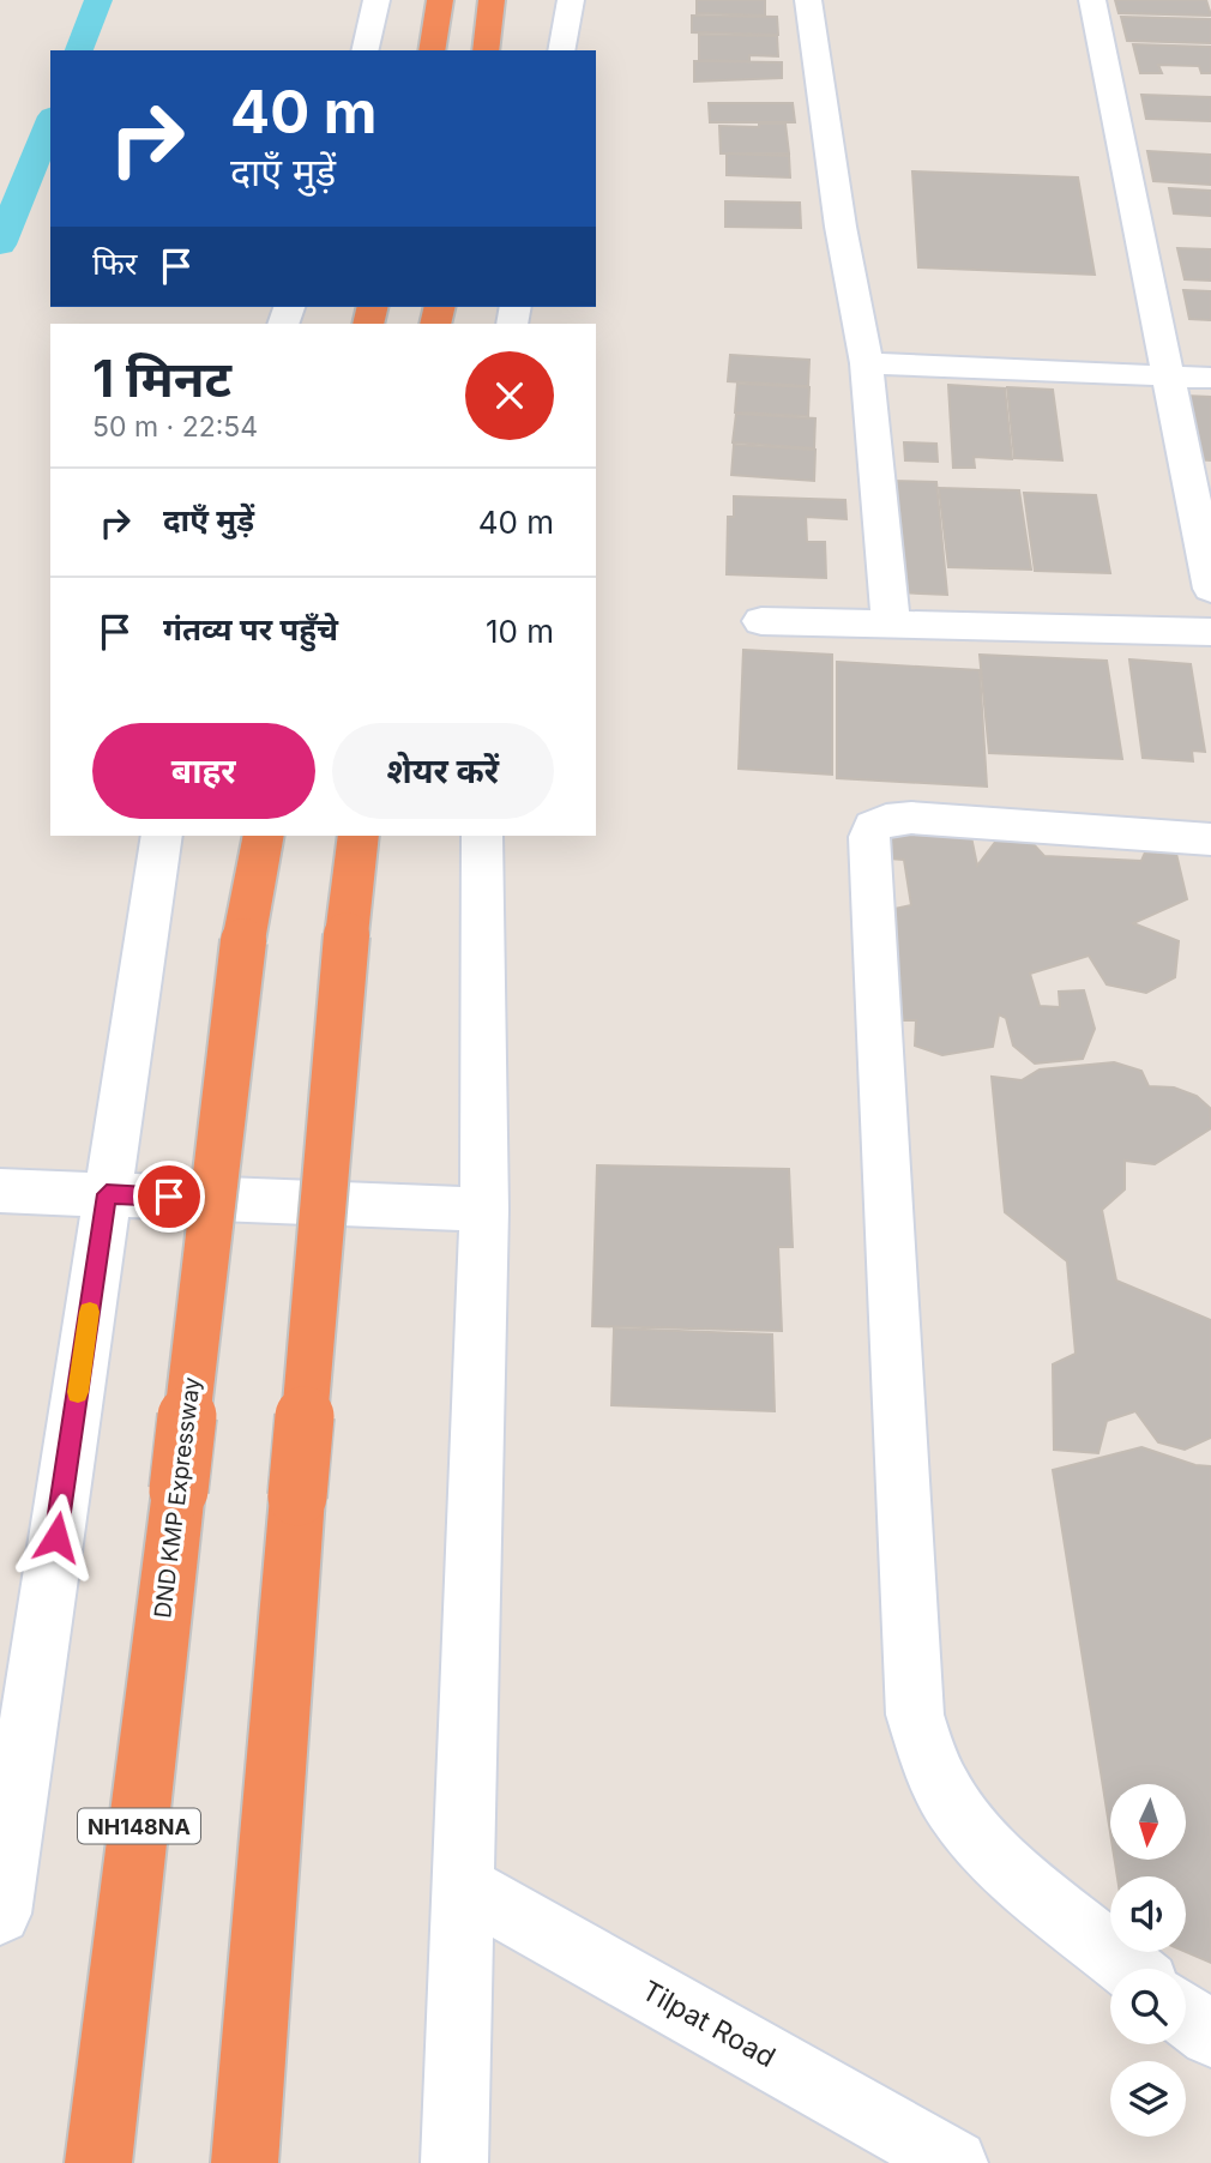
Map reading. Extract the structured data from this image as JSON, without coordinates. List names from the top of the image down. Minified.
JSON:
{"streets":{"highway":["DND KMP Expressway","NH148NA"],"street":["Tilpat Road"]},"north":"bottom","page":{"turn":["40 m","दाएँ मुड़ें"],"then":"फिर","heading":["1 मिनट","50 m · 22:54"],"list":[{"name":"दाएँ मुड़ें","value":"40 m"},{"name":"गंतव्य पर पहुँचे","value":"10 m"}],"buttons":["बाहर","शेयर करें"]}}
